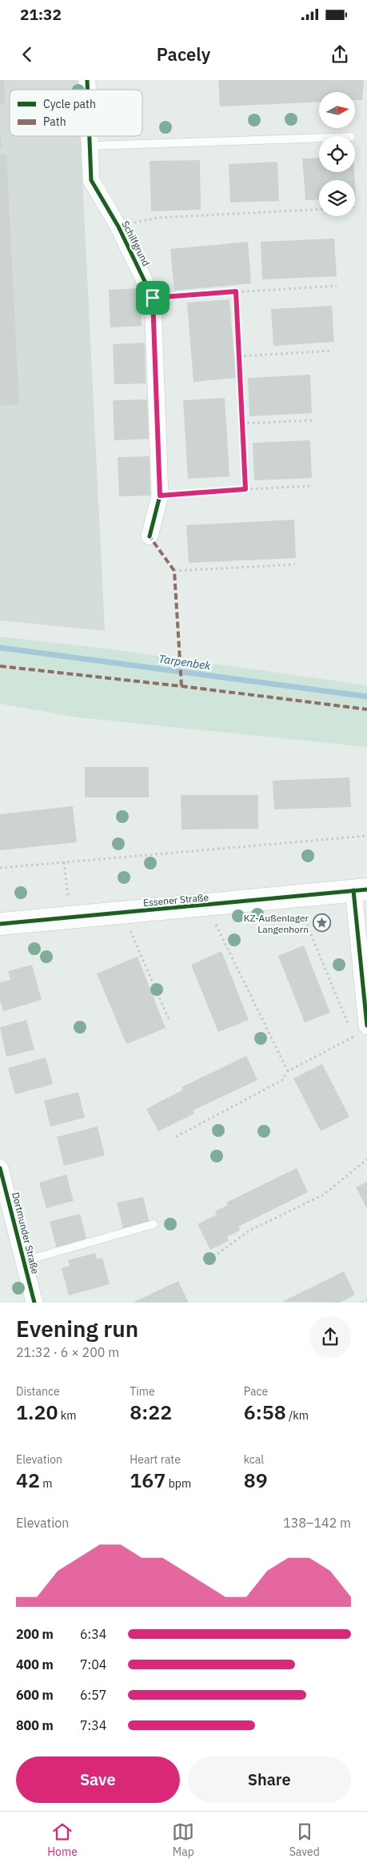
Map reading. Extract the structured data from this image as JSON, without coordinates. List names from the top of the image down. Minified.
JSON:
{"streets":{"street":["Schilfgrund","Essener Straße","Dortmunder Straße"]},"water":["Tarpenbek"],"places":{"place":["KZ-Außenlager Langenhorn"]},"legend":["Cycle path","Path"],"north":"right","page":{"status":"21:32","header":"Pacely","heading":["Evening run","21:32 · 6 × 200 m"],"stats":[["Distance","1.20 km"],["Time","8:22"],["Pace","6:58 /km"],["Elevation","42 m"],["Heart rate","167 bpm"],["kcal","89"]],"chart":["Elevation","138–142 m"],"list":[{"name":"200 m","note":"6:34"},{"name":"400 m","note":"7:04"},{"name":"600 m","note":"6:57"},{"name":"800 m","note":"7:34"}],"buttons":["Save","Share"],"tabs":["Home","Map","Saved"]}}
